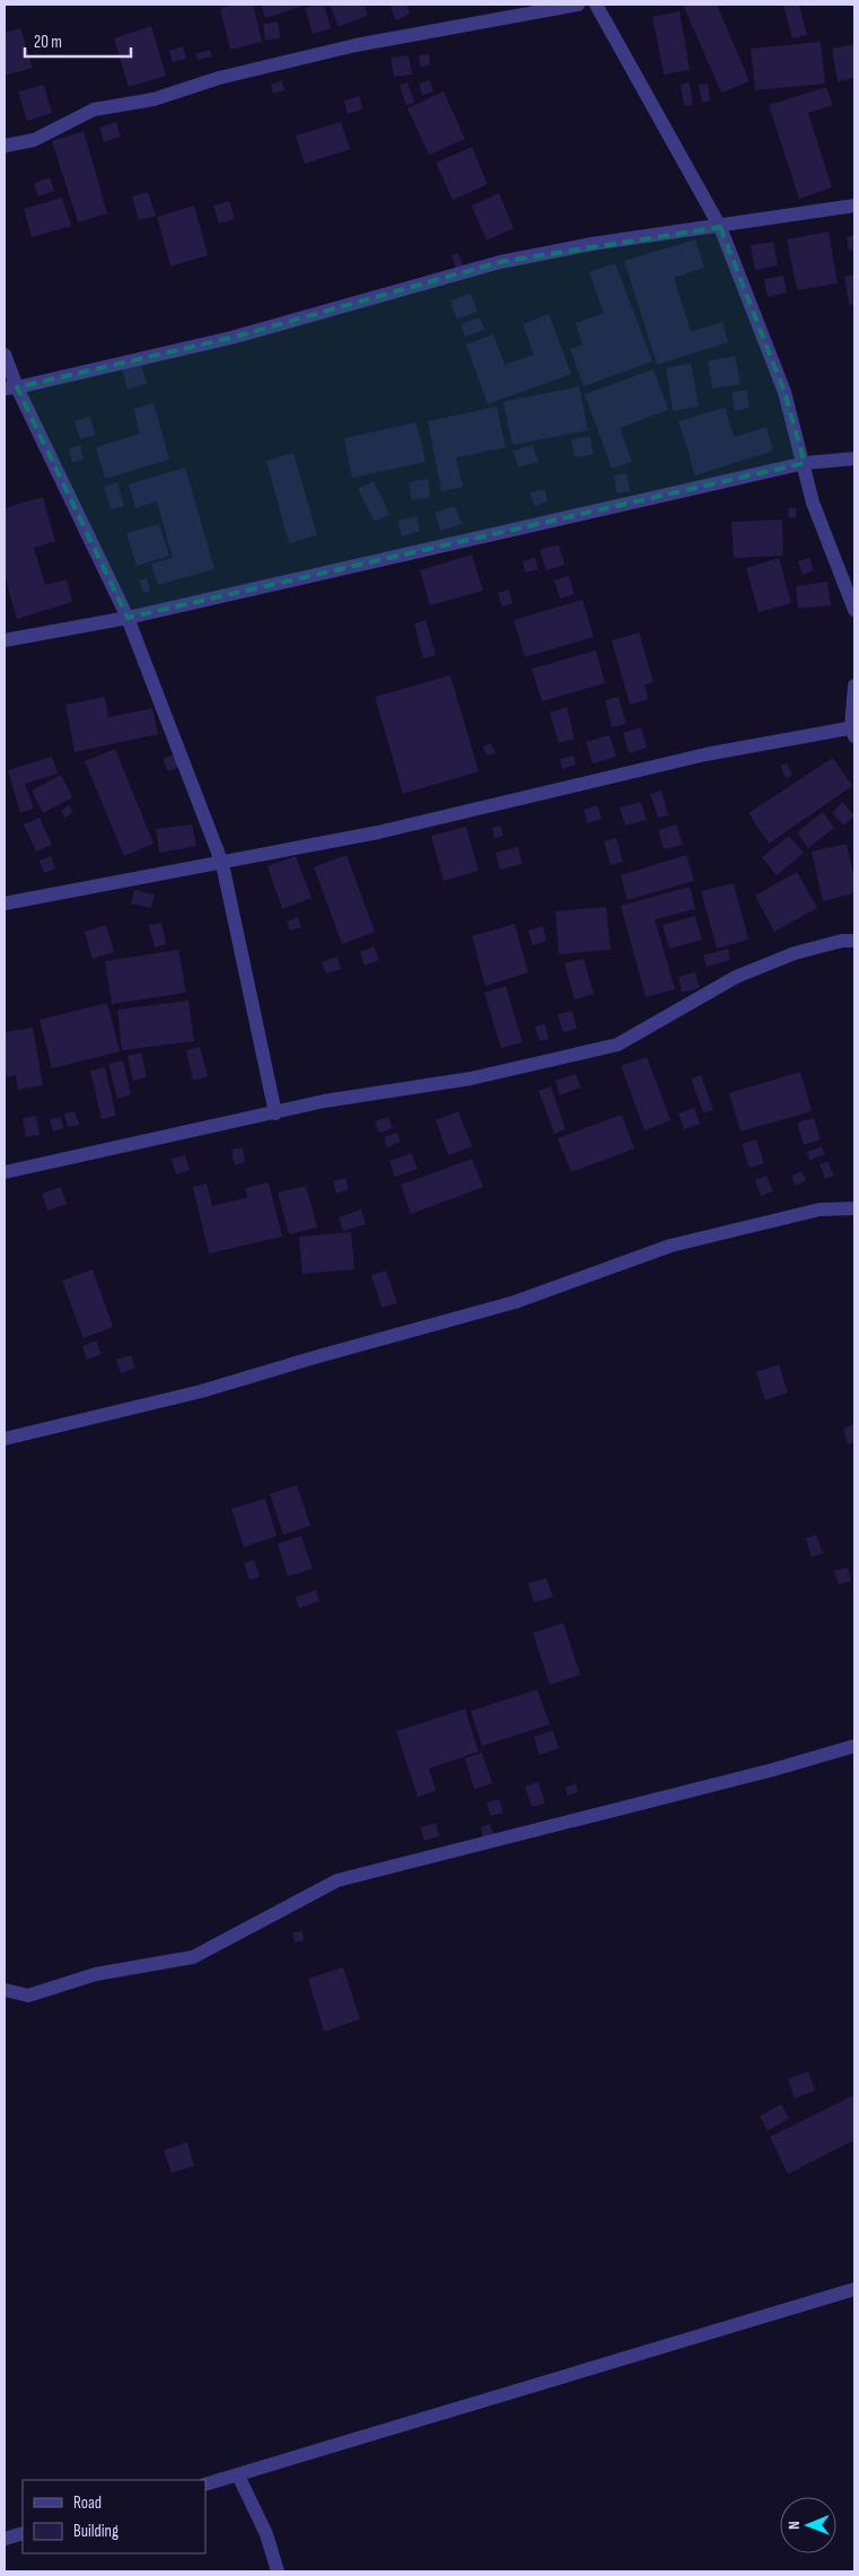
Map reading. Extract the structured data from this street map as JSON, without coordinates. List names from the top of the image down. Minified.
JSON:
{"legend":["Road","Building"],"scale_bar":"20 m","north":"left"}
